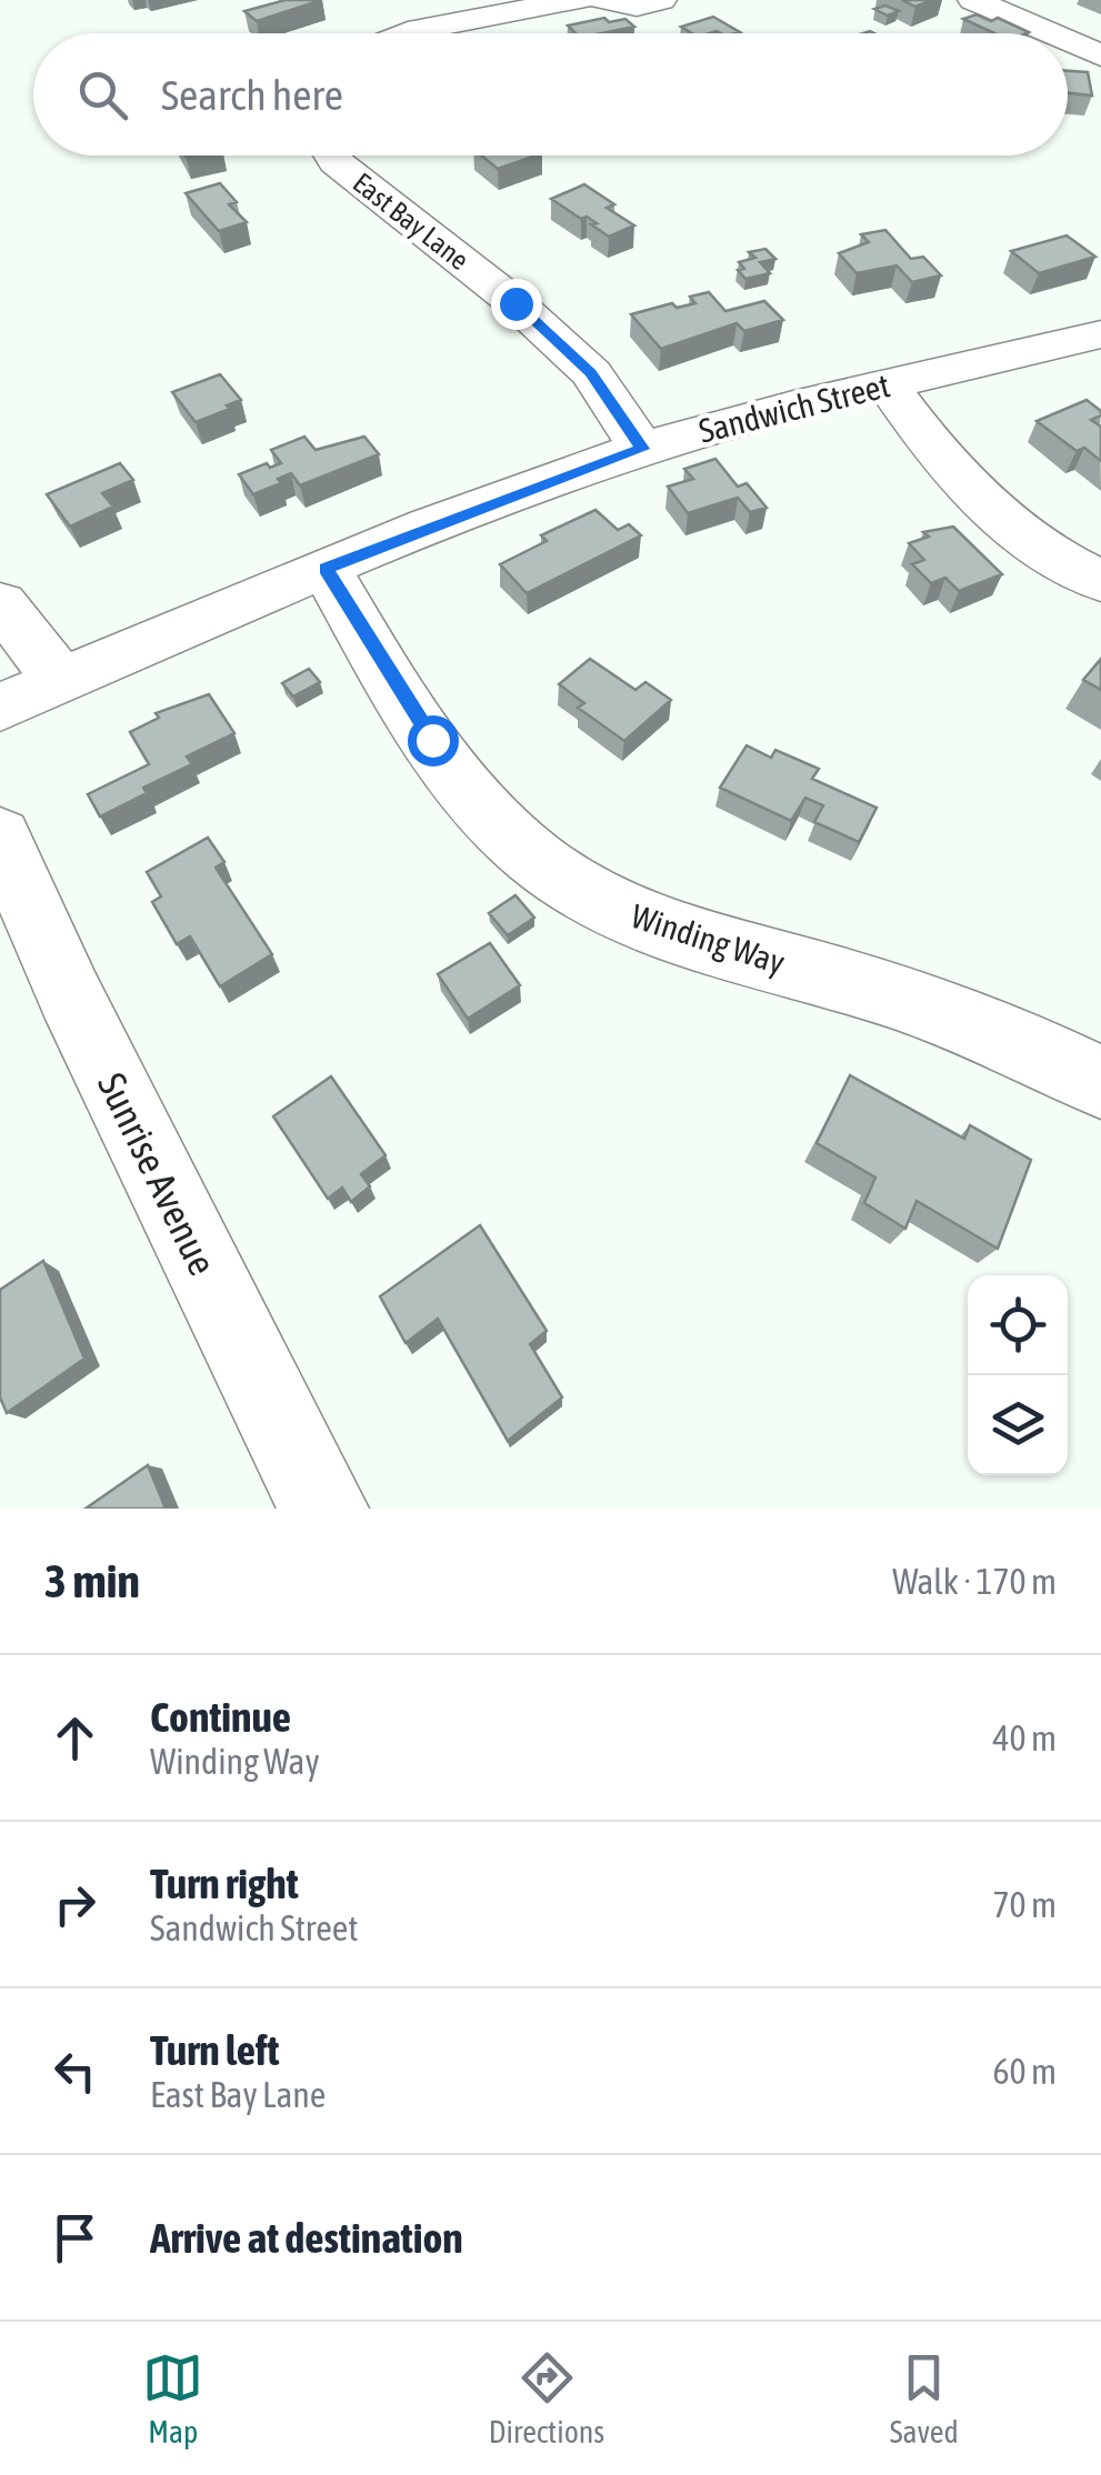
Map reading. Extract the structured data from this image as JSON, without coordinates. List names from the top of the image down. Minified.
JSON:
{"streets":{"street":["East Bay Lane","Sandwich Street","Winding Way","Sunrise Avenue"]},"crossings":[["East Bay Lane","Sandwich Street"],["Sandwich Street","Winding Way"]],"page":{"search":"Search here","heading":["3 min","Walk · 170 m"],"list":[["Continue","Winding Way","40 m"],["Turn right","Sandwich Street","70 m"],["Turn left","East Bay Lane","60 m"],"Arrive at destination"],"nav":["Map","Directions","Saved"]}}
